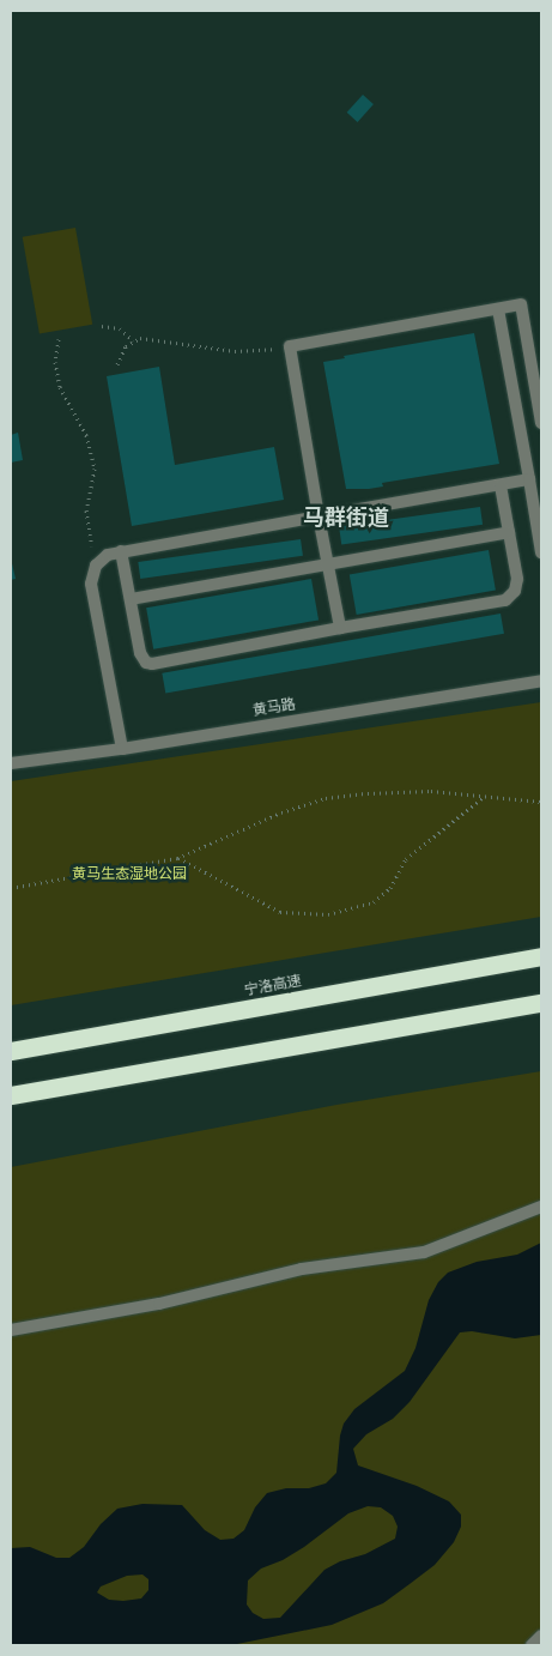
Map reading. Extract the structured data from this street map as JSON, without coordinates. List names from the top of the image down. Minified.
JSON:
{"streets":{"highway":["宁洛高速"],"street":["黄马路"]},"districts":["马群街道"],"parks":["黄马生态湿地公园"]}
